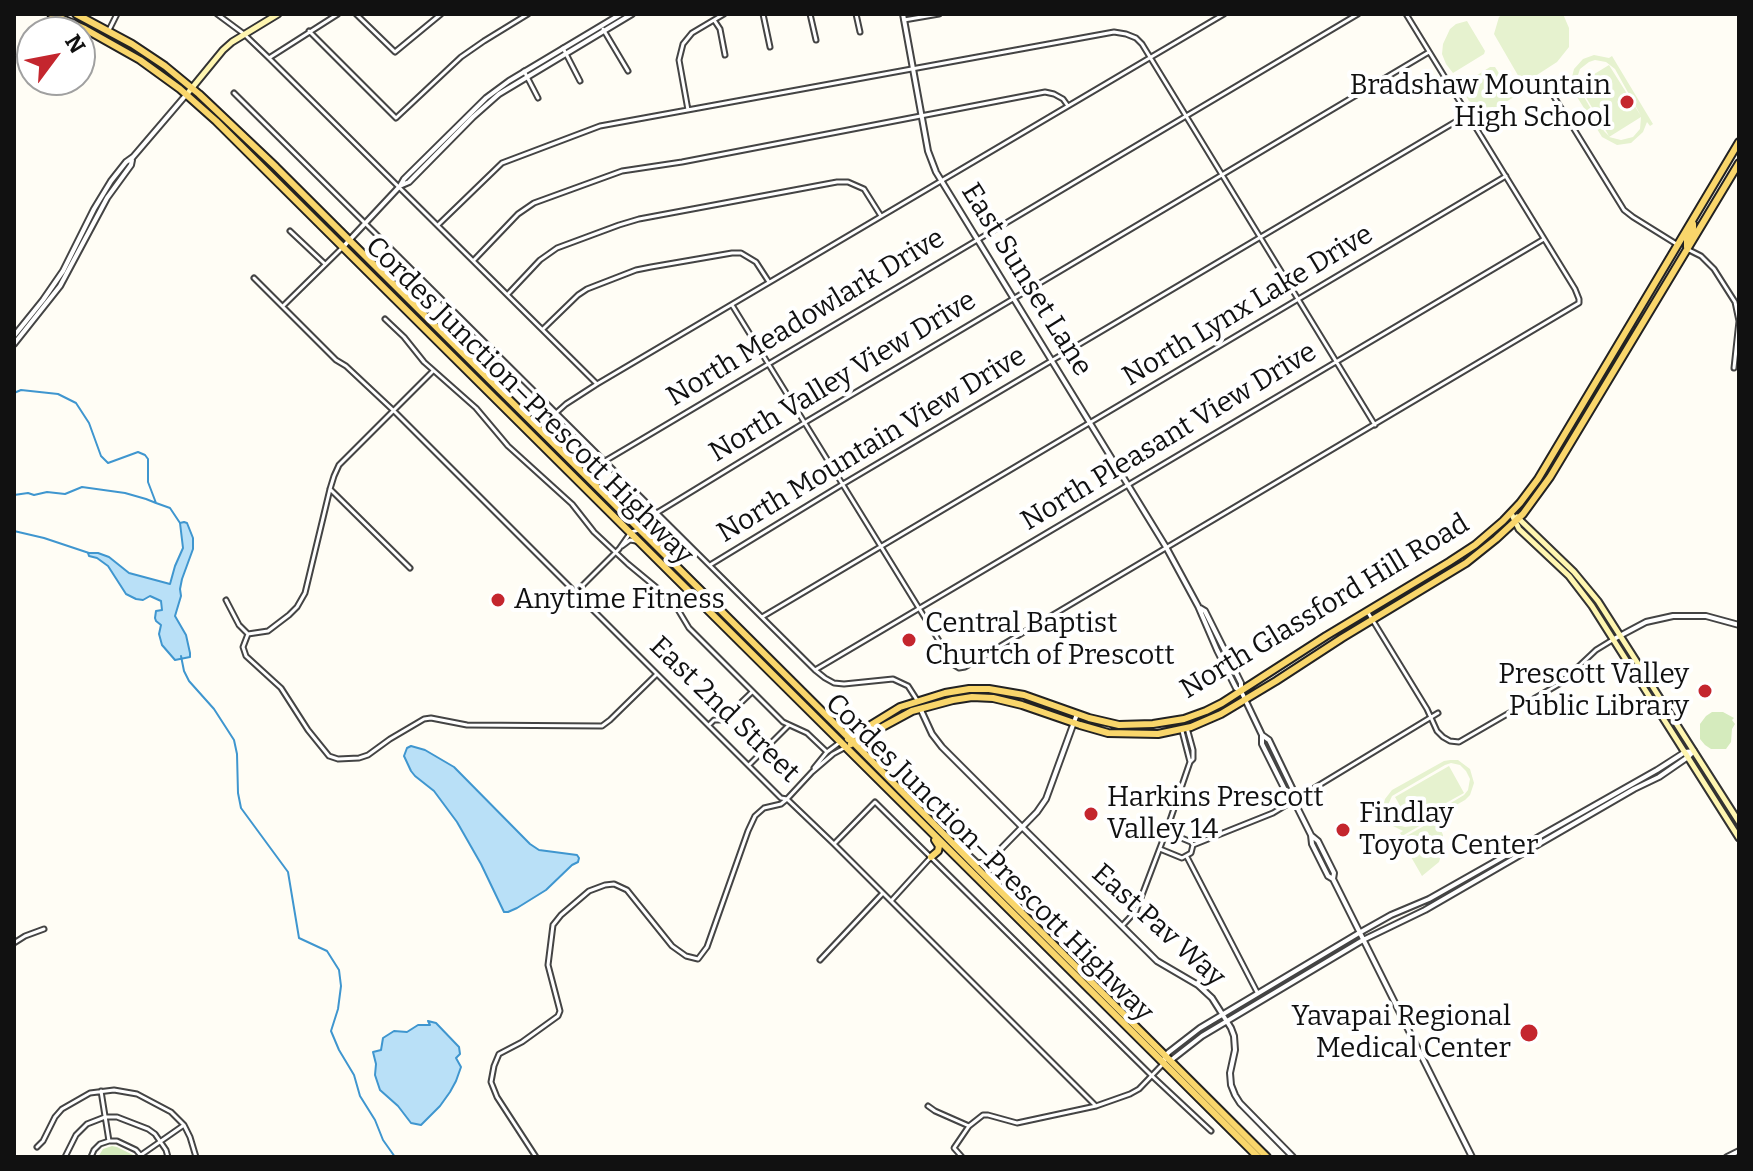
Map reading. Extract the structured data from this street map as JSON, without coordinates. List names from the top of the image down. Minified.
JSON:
{"streets":{"main road":["Cordes Junction–Prescott Highway","North Glassford Hill Road"],"street":["East Sunset Lane","North Lynx Lake Drive","North Meadowlark Drive","North Valley View Drive","North Pleasant View Drive","North Mountain View Drive","East 2nd Street","East Pav Way"]},"crossings":[["East Sunset Lane","North Lynx Lake Drive"],["East Sunset Lane","North Meadowlark Drive"],["East Sunset Lane","North Valley View Drive"],["East Sunset Lane","North Pleasant View Drive"],["East Sunset Lane","North Mountain View Drive"],["East Sunset Lane","North Glassford Hill Road"],["North Valley View Drive","Cordes Junction–Prescott Highway"],["North Valley View Drive","East 2nd Street"],["North Glassford Hill Road","East Pav Way"]],"places":["Bradshaw Mountain High School","Anytime Fitness","Central Baptist Churtch of Prescott","Prescott Valley Public Library","Harkins Prescott Valley 14","Findlay Toyota Center","Yavapai Regional Medical Center"],"north":"top right"}
